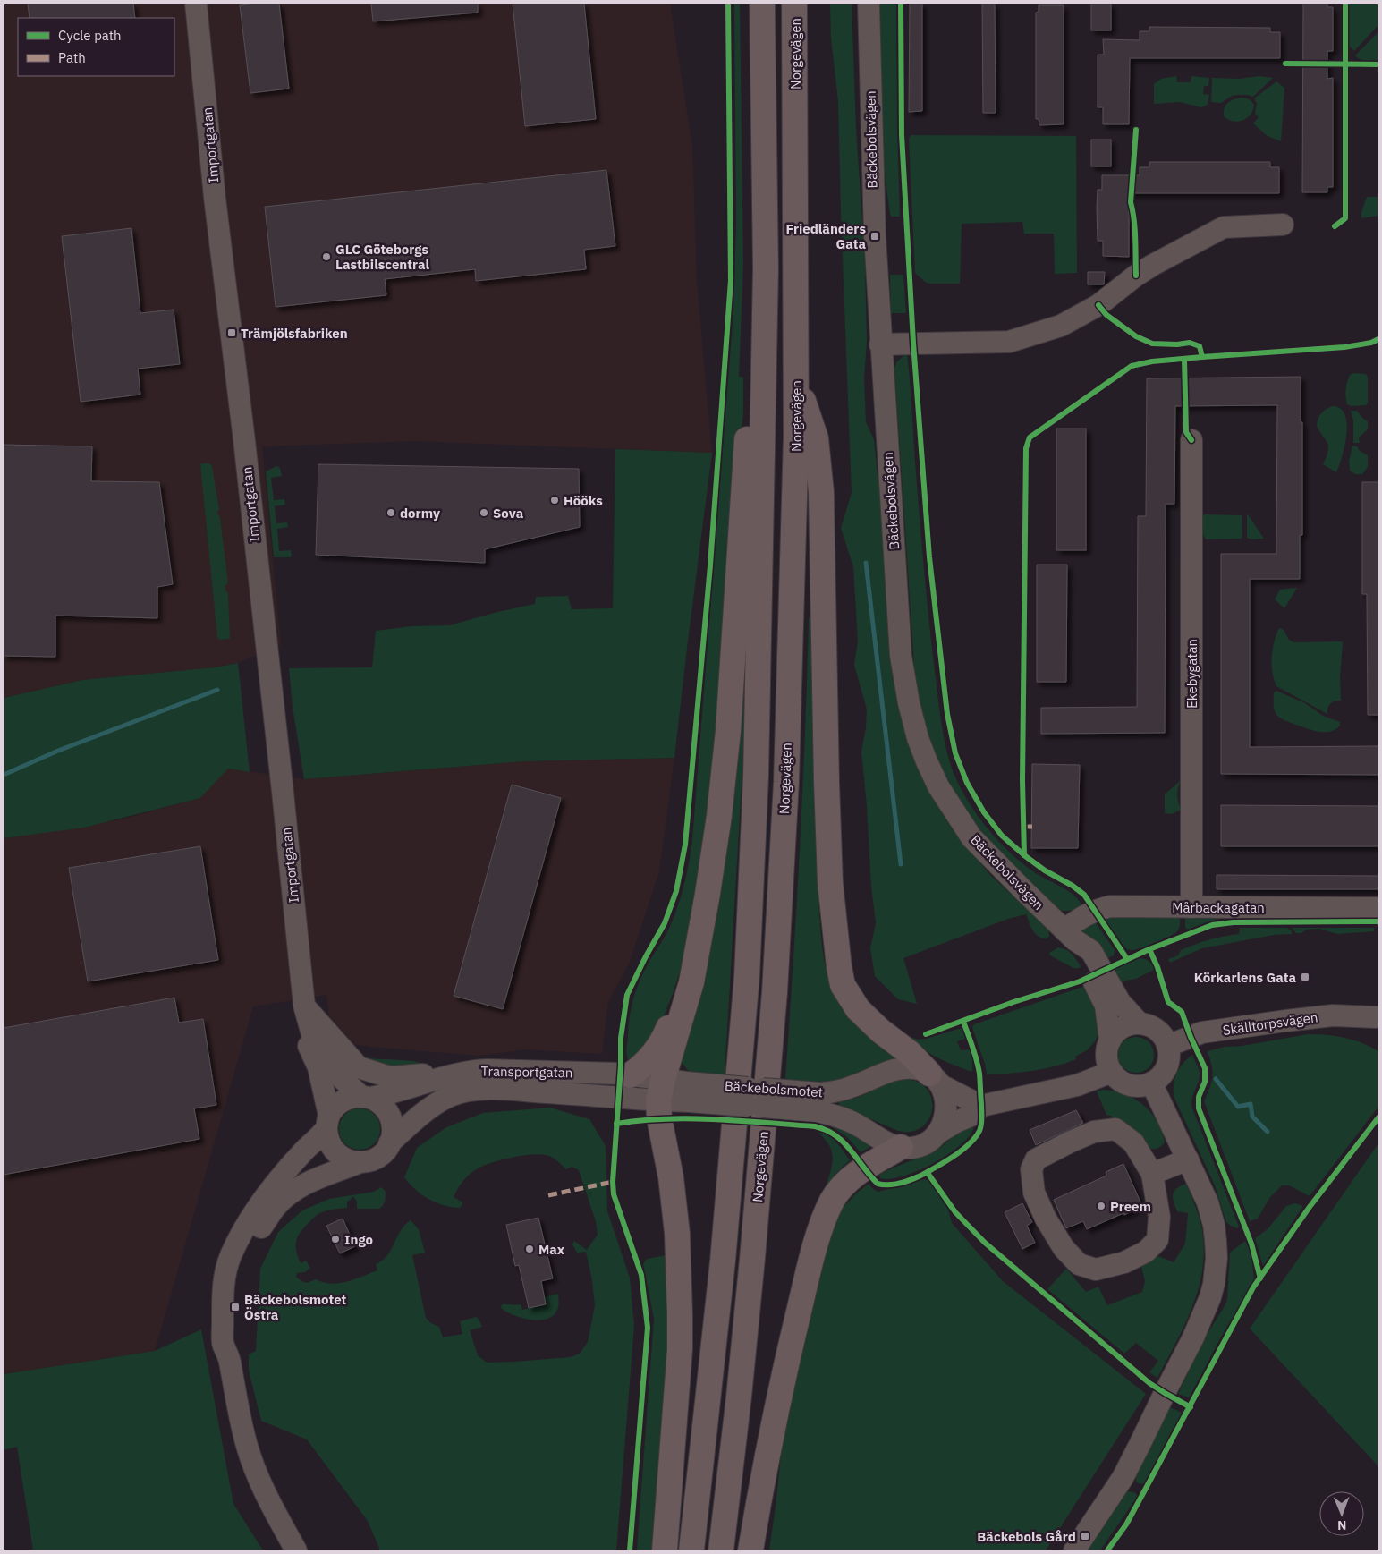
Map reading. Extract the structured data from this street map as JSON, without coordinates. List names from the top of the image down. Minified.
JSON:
{"streets":{"highway":["Norgevägen"],"street":["Bäckebolsvägen","Importgatan","Ekebygatan","Mårbackagatan","Skälltorpsvägen","Transportgatan","Bäckebolsmotet"]},"crossings":[["Bäckebolsvägen","Mårbackagatan"],["Bäckebolsvägen","Skälltorpsvägen"],["Importgatan","Transportgatan"],["Ekebygatan","Mårbackagatan"],["Transportgatan","Bäckebolsmotet"]],"places":{"transit":["Friedländers Gata","Trämjölsfabriken","Körkarlens Gata","Bäckebolsmotet Östra","Bäckebols Gård"],"other":["GLC Göteborgs Lastbilscentral","Hööks","dormy","Sova","Preem","Ingo","Max"]},"legend":["Cycle path","Path"],"north":"bottom"}
